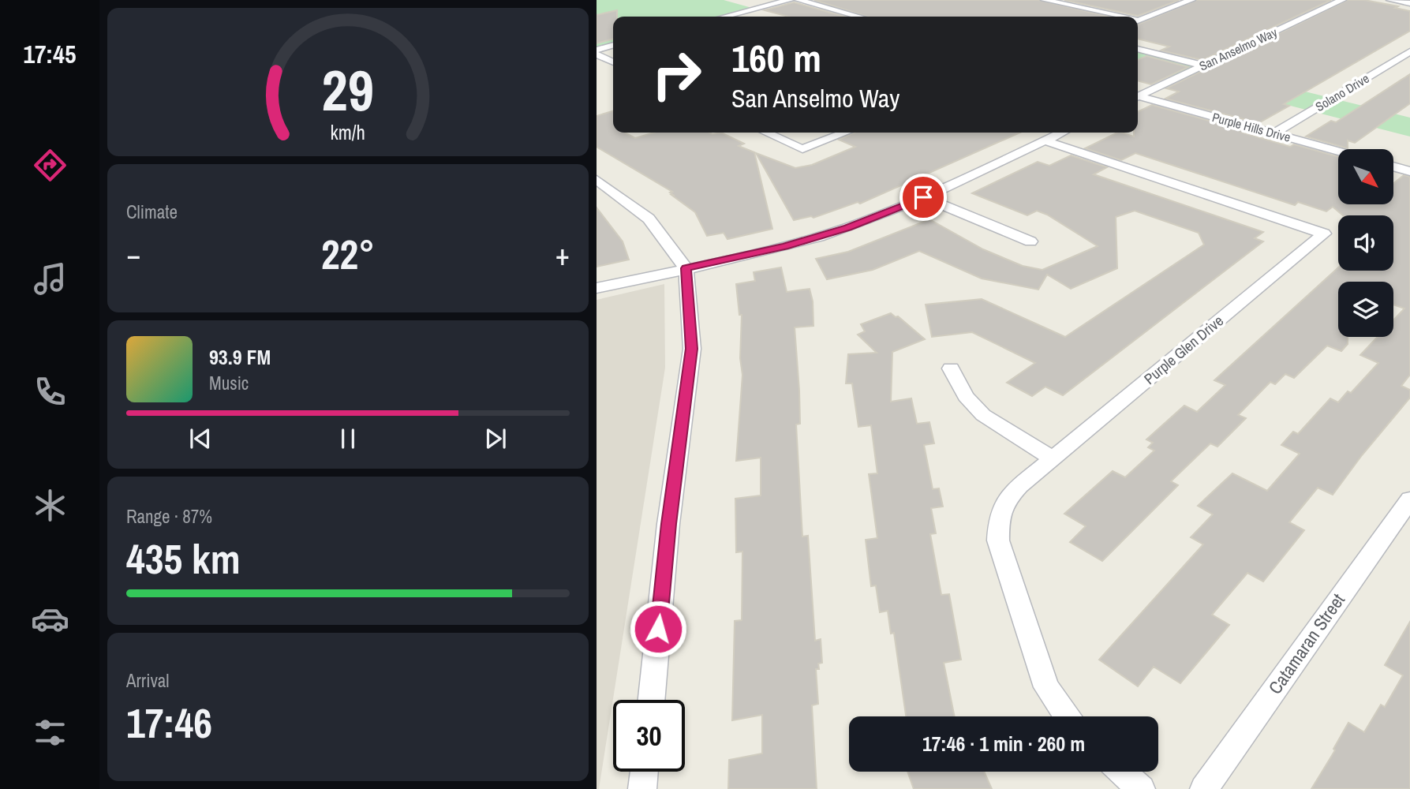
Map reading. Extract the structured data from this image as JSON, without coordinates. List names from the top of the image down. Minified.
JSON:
{"streets":{"street":["San Anselmo Way","Solano Drive","Purple Hills Drive","Purple Glen Drive","Catamaran Street"]},"crossings":[["Solano Drive","Purple Hills Drive"]],"north":"bottom right","page":{"tabs":"17:45","turn":["160 m","San Anselmo Way"],"tile":["Climate",["Range · 87%","435 km"],["Arrival","17:46"]],"heat":["−","22°","+"],"song":["93.9 FM","Music"],"limit":"30","trip":"17:46 · 1 min · 260 m","gauge":["29","km/h"]}}
